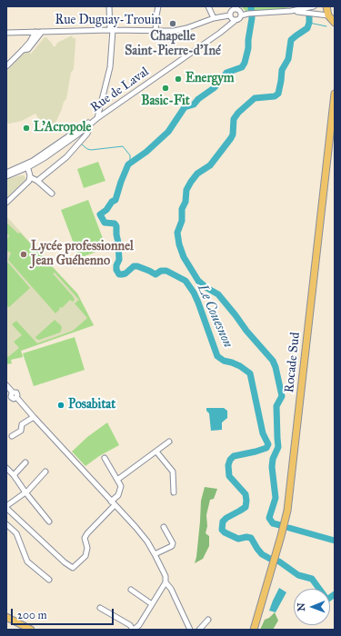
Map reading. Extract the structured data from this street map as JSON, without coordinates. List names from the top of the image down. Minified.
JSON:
{"streets":{"main road":["Rocade Sud"],"street":["Rue Duguay-Trouin","Rue de Laval"]},"crossings":[["Rue Duguay-Trouin","Rue de Laval"]],"water":["Le Couesnon"],"places":["Chapelle Saint-Pierre-d'Iné","Energym","Basic-Fit","L'Acropole","Lycée professionnel Jean Guéhenno","Posabitat"],"scale_bar":"200 m","north":"left"}
